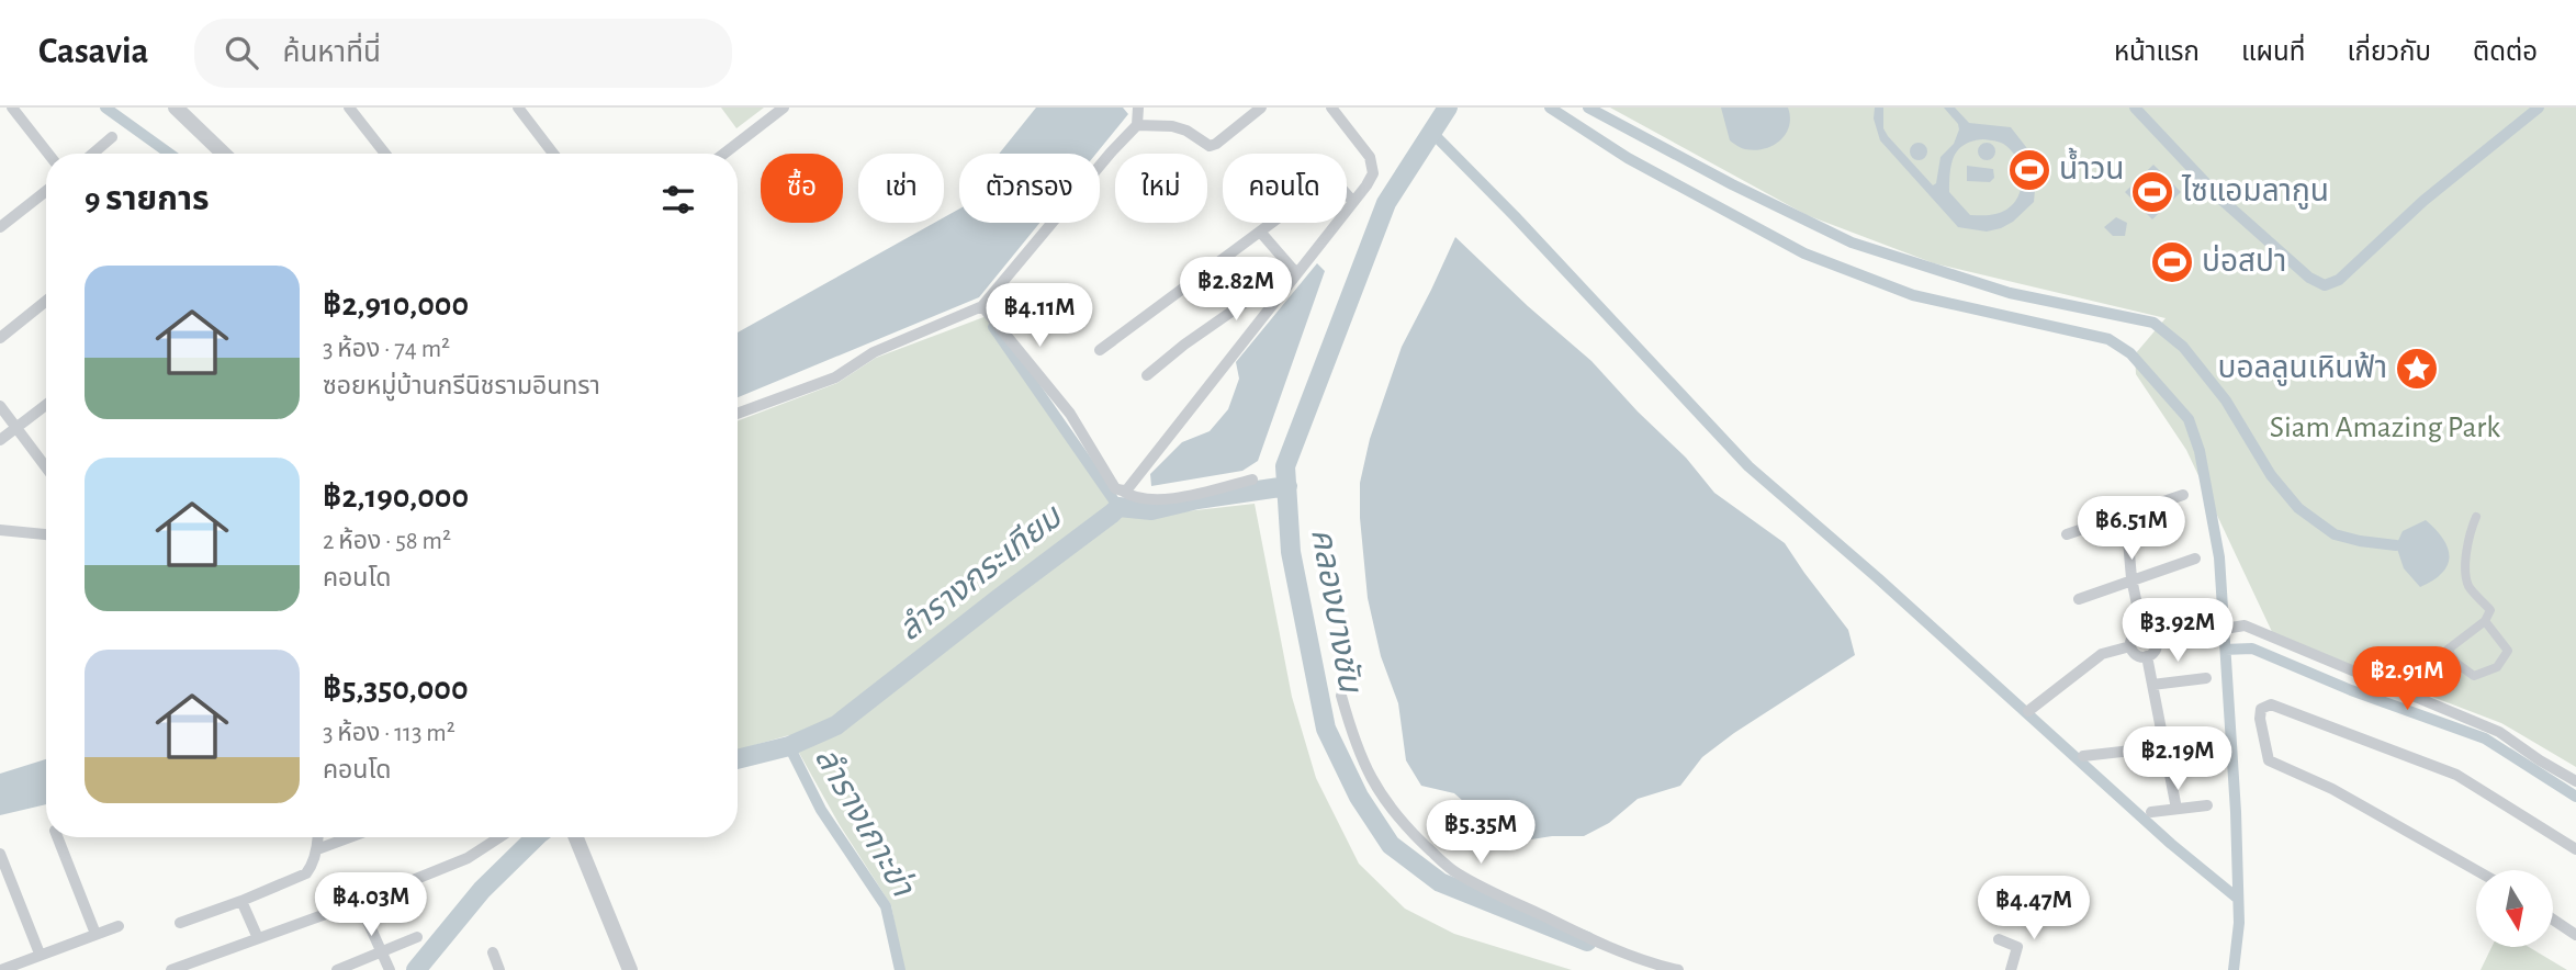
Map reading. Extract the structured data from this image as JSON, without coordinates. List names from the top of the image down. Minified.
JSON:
{"water":["ลำรางกระเทียม","คลองบางชัน","ลำรางเกาะข่า"],"parks":["Siam Amazing Park"],"places":{"sports":["น้ำวน","ไซแอมลากูน","บ่อสปา"],"place":["บอลลูนเหินฟ้า"]},"north":"bottom","page":{"header":"Casavia","search":"ค้นหาที่นี่","nav":["หน้าแรก","แผนที่","เกี่ยวกับ","ติดต่อ"],"chip":["ซื้อ","เช่า","ตัวกรอง","ใหม่","คอนโด"],"heading":"9 รายการ","list":[{"name":"฿2,910,000","note":"3 ห้อง · 74 m² · ซอยหมู่บ้านกรีนิชรามอินทรา"},{"name":"฿2,190,000","note":"2 ห้อง · 58 m² · คอนโด"},{"name":"฿5,350,000","note":"3 ห้อง · 113 m² · คอนโด"}],"price":["฿2.82M","฿4.11M","฿6.51M","฿3.92M","฿2.91M","฿2.19M","฿5.35M","฿4.03M","฿4.47M"]}}
